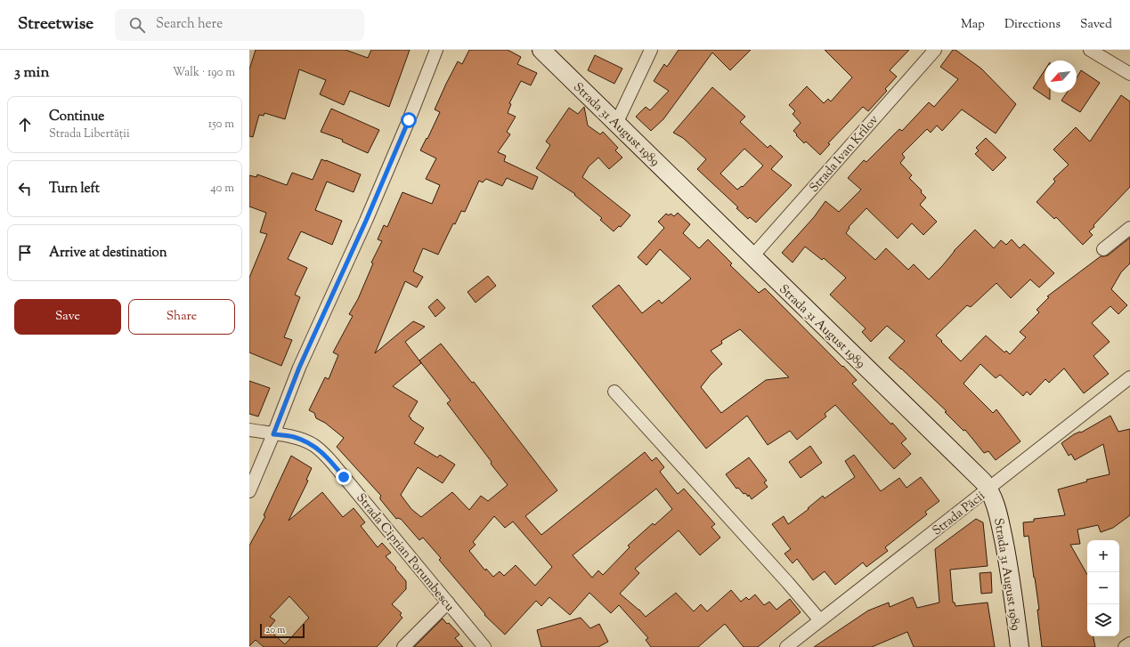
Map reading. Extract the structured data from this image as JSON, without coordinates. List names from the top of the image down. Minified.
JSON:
{"streets":{"main road":["Strada 31 August 1989"],"street":["Strada Ivan Krîlov","Strada Păcii","Strada Ciprian Porumbescu"]},"crossings":[["Strada 31 August 1989","Strada Ivan Krîlov"],["Strada 31 August 1989","Strada Păcii"]],"scale_bar":"20 m","north":"bottom left","page":{"header":"Streetwise","search":"Search here","nav":["Map","Directions","Saved"],"heading":["3 min","Walk · 190 m"],"list":[["Continue","Strada Libertății","150 m"],["Turn left","40 m"],"Arrive at destination"],"buttons":["Save","Share"],"map_buttons":["+","−"],"scale":"20 m"}}
